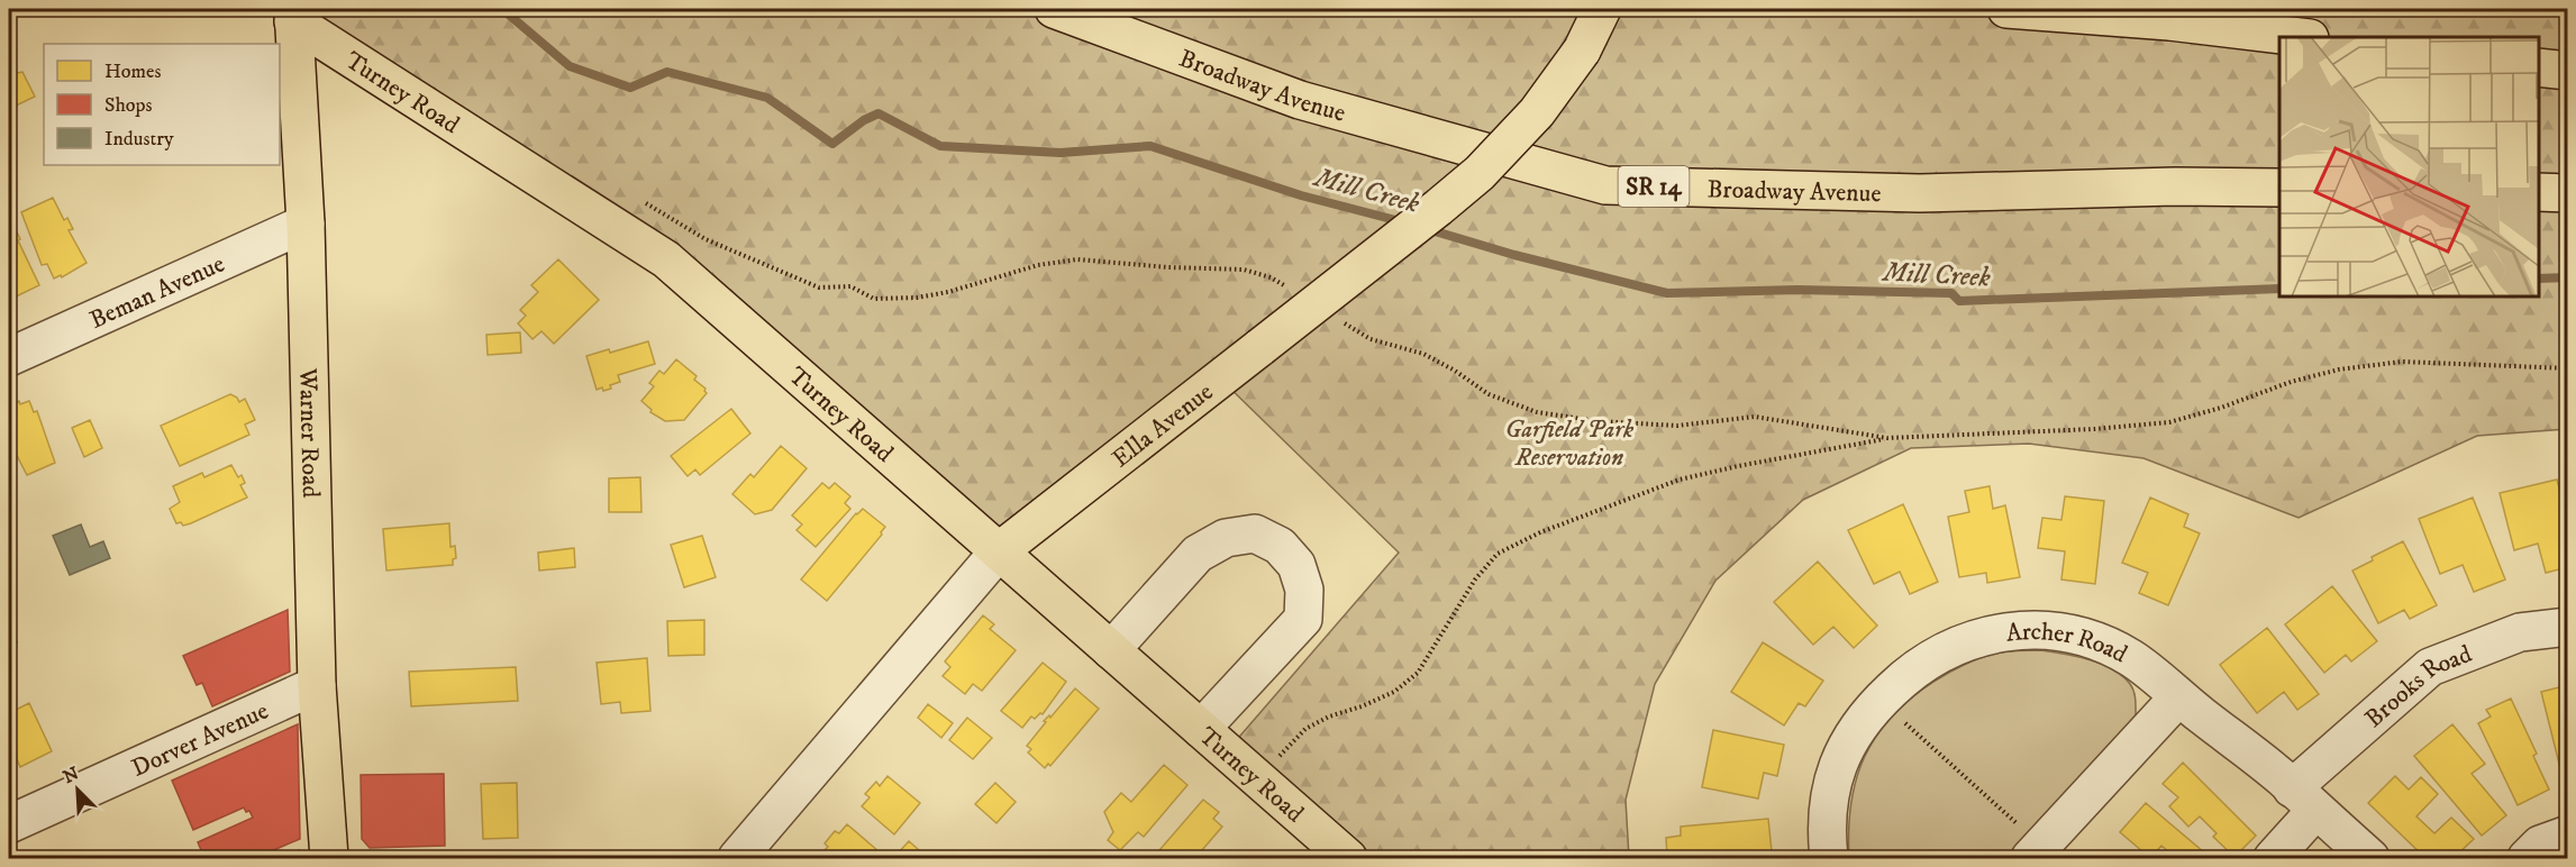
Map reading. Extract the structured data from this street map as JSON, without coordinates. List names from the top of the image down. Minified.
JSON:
{"streets":{"main road":["Broadway Avenue","Turney Road","SR 14","Ella Avenue","Warner Road"],"street":["Beman Avenue","Archer Road","Brooks Road","Dorver Avenue"]},"crossings":[["Turney Road","Ella Avenue"],["Turney Road","Warner Road"],["Beman Avenue","Warner Road"],["Warner Road","Dorver Avenue"],["Archer Road","Brooks Road"]],"water":["Mill Creek"],"parks":["Garfield Park Reservation"],"legend":["Homes","Shops","Industry"],"north":"top left"}
